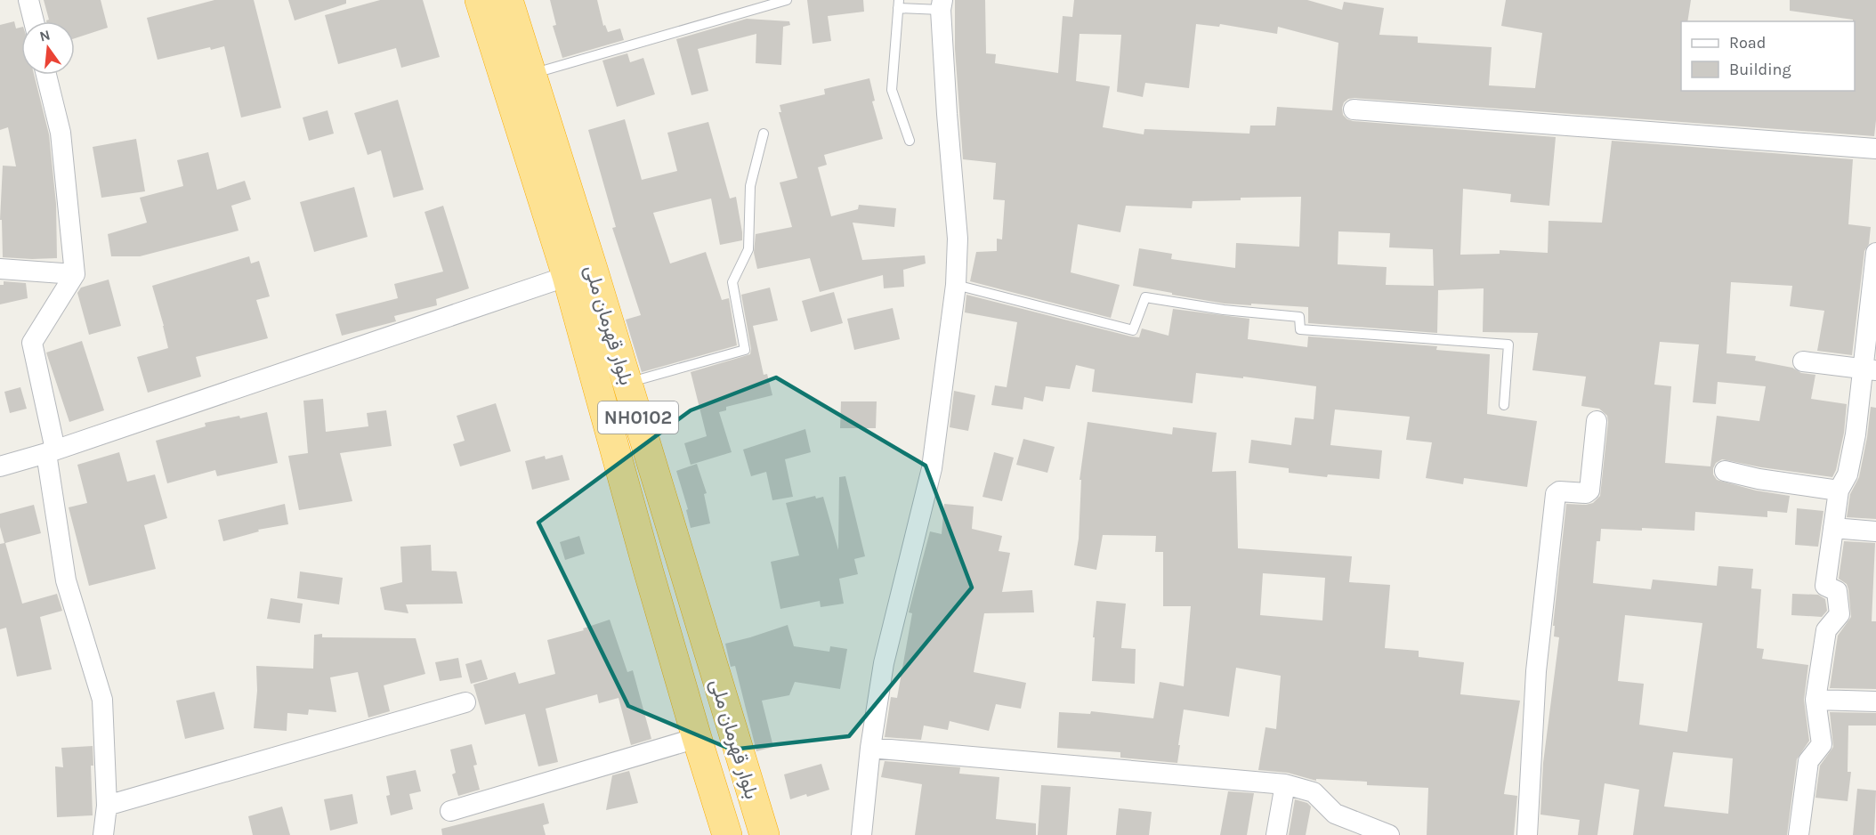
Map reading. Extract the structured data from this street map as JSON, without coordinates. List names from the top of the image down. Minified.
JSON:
{"streets":{"highway":["بلوار قهرمان ملی","NH0102"]},"legend":["Road","Building"],"north":"top"}
